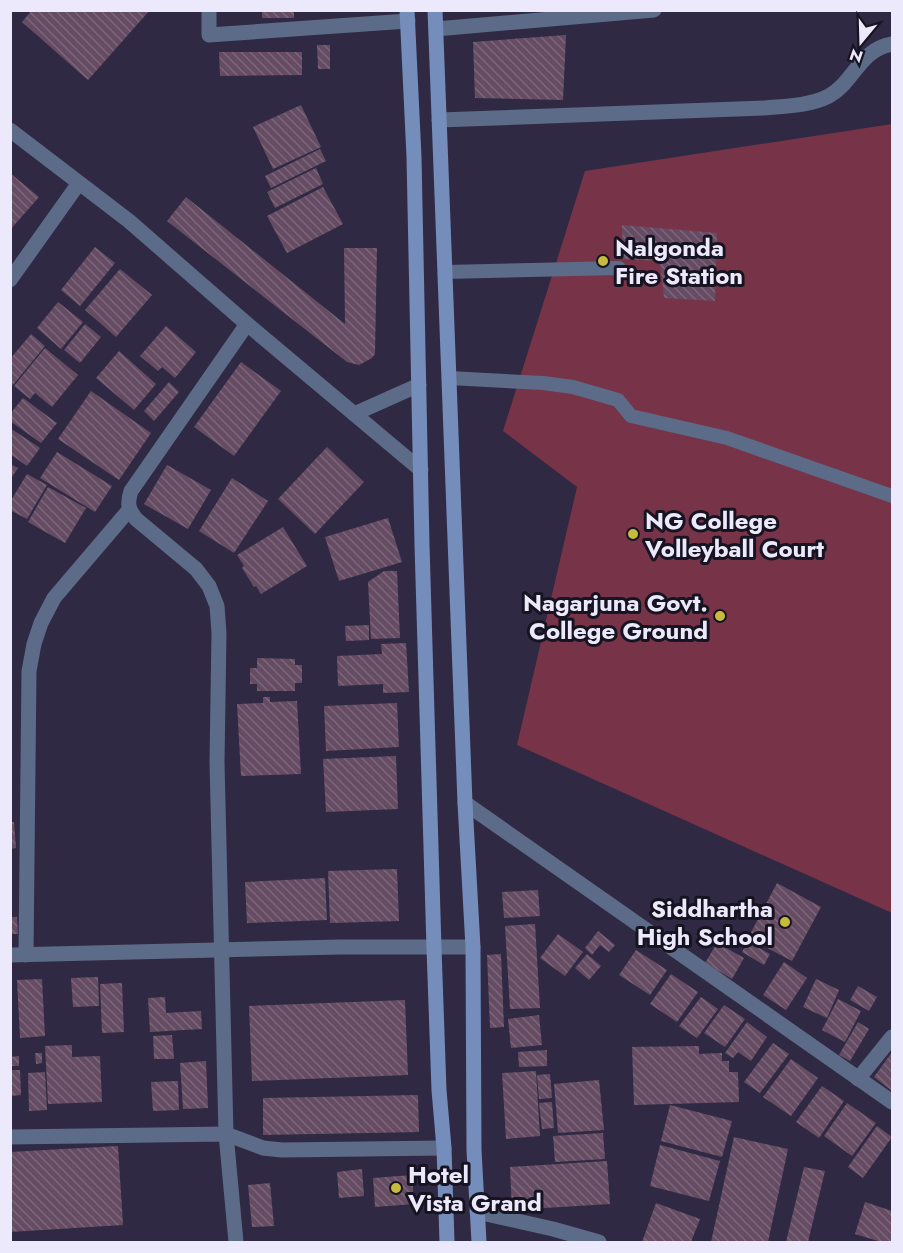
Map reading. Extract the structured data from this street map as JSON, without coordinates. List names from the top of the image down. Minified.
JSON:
{"places":["Nalgonda Fire Station","NG College Volleyball Court","Nagarjuna Govt. College Ground","Siddhartha High School","Hotel Vista Grand"],"north":"bottom"}
